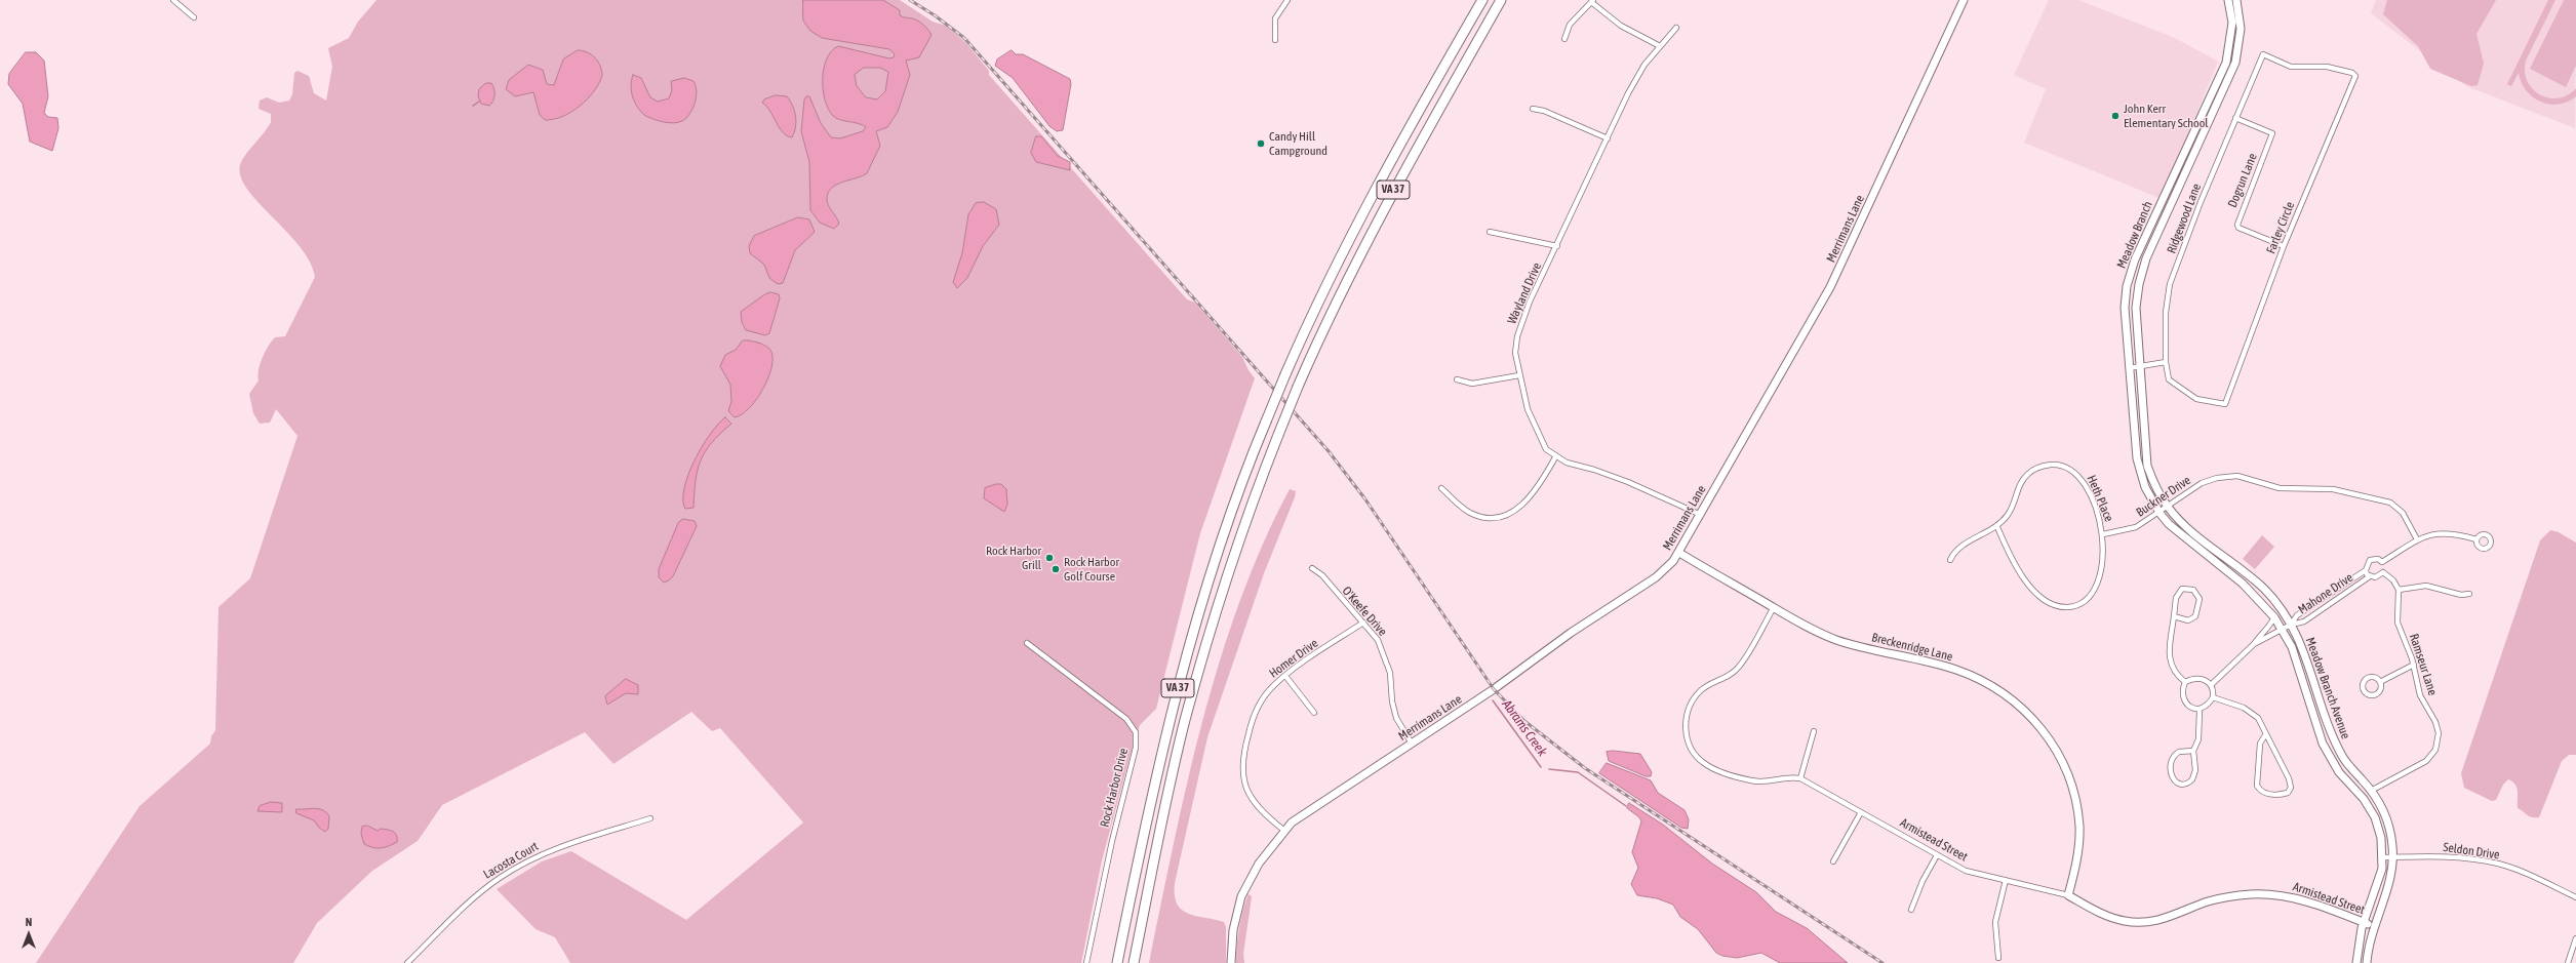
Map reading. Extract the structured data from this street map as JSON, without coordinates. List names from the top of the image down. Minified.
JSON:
{"streets":{"highway":["VA 37"],"main road":["Merrimans Lane","Meadow Branch","Breckenridge Lane","Meadow Branch Avenue","Armistead Street"],"street":["Dogrun Lane","Ridgewood Lane","Farley Circle","Wayland Drive","Buckner Drive","Heth Place","Mahone Drive","O'Keefe Drive","Homer Drive","Ramseur Lane","Rock Harbor Drive","Seldon Drive","Lacosta Court"]},"crossings":[["Dogrun Lane","Ridgewood Lane"],["Dogrun Lane","Farley Circle"],["Ridgewood Lane","Farley Circle"],["Merrimans Lane","Wayland Drive"],["Merrimans Lane","O'Keefe Drive"],["Merrimans Lane","Breckenridge Lane"],["Merrimans Lane","Homer Drive"],["Meadow Branch","Buckner Drive"],["Meadow Branch","Meadow Branch Avenue"],["Buckner Drive","Heth Place"],["Buckner Drive","Mahone Drive"],["Buckner Drive","Meadow Branch Avenue"],["Mahone Drive","Meadow Branch Avenue"],["O'Keefe Drive","Homer Drive"],["Breckenridge Lane","Armistead Street"],["Ramseur Lane","Meadow Branch Avenue"],["Meadow Branch Avenue","Armistead Street"],["Meadow Branch Avenue","Seldon Drive"]],"water":["Abrams Creek"],"places":["John Kerr Elementary School","Candy Hill Campground","Rock Harbor Grill","Rock Harbor Golf Course"],"north":"top"}
